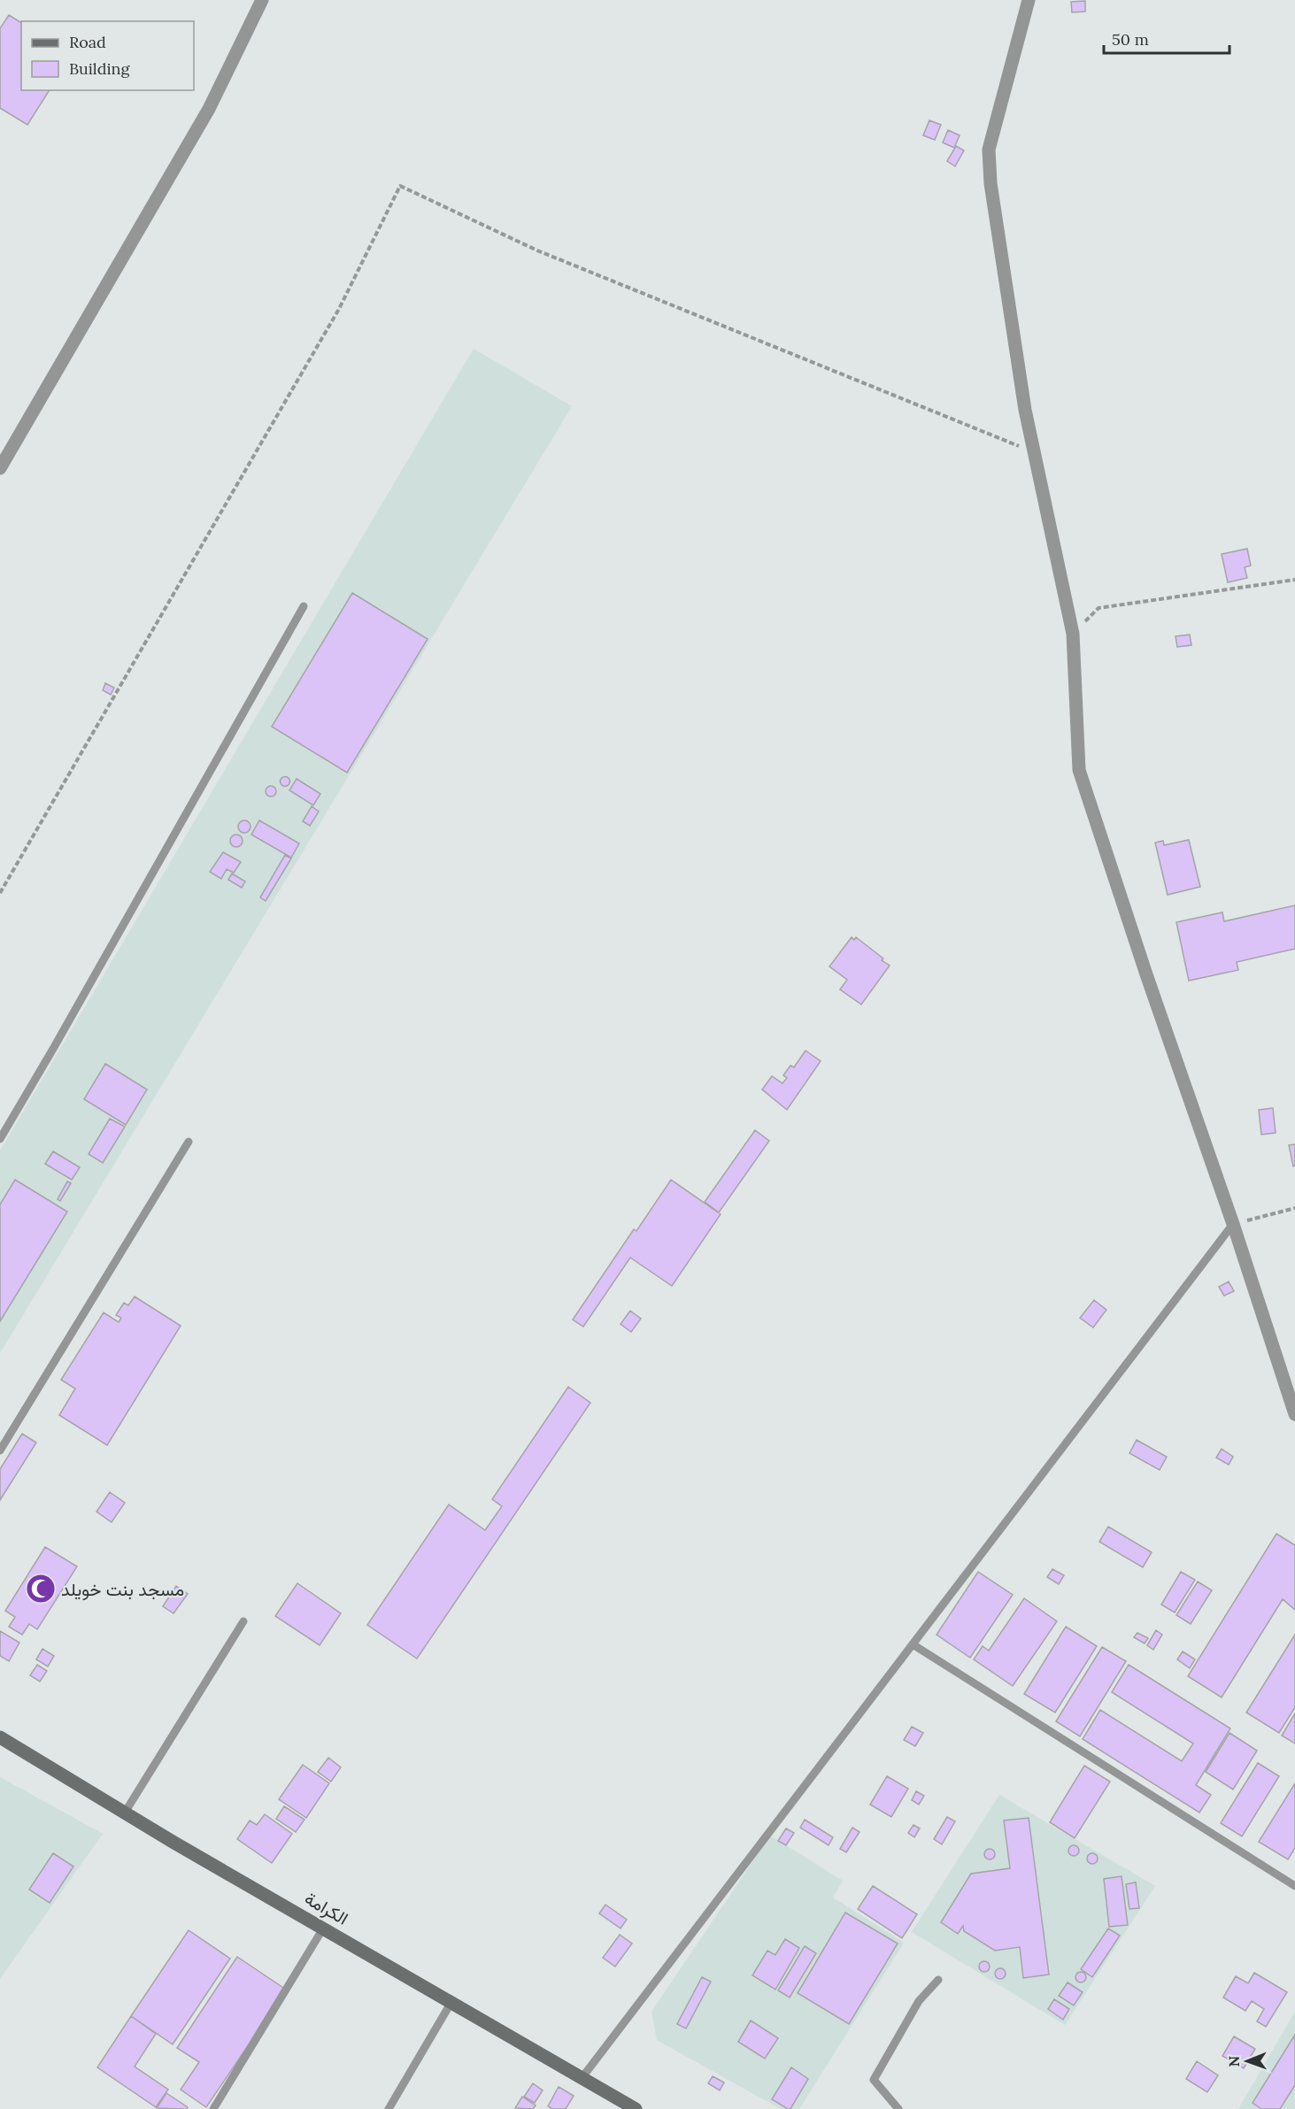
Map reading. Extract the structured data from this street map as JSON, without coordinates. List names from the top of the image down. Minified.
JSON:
{"streets":{"main road":["الكرامة"]},"places":{"mosque":["مسجد بنت خويلد"]},"legend":["Road","Building"],"scale_bar":"50 m","north":"left"}
